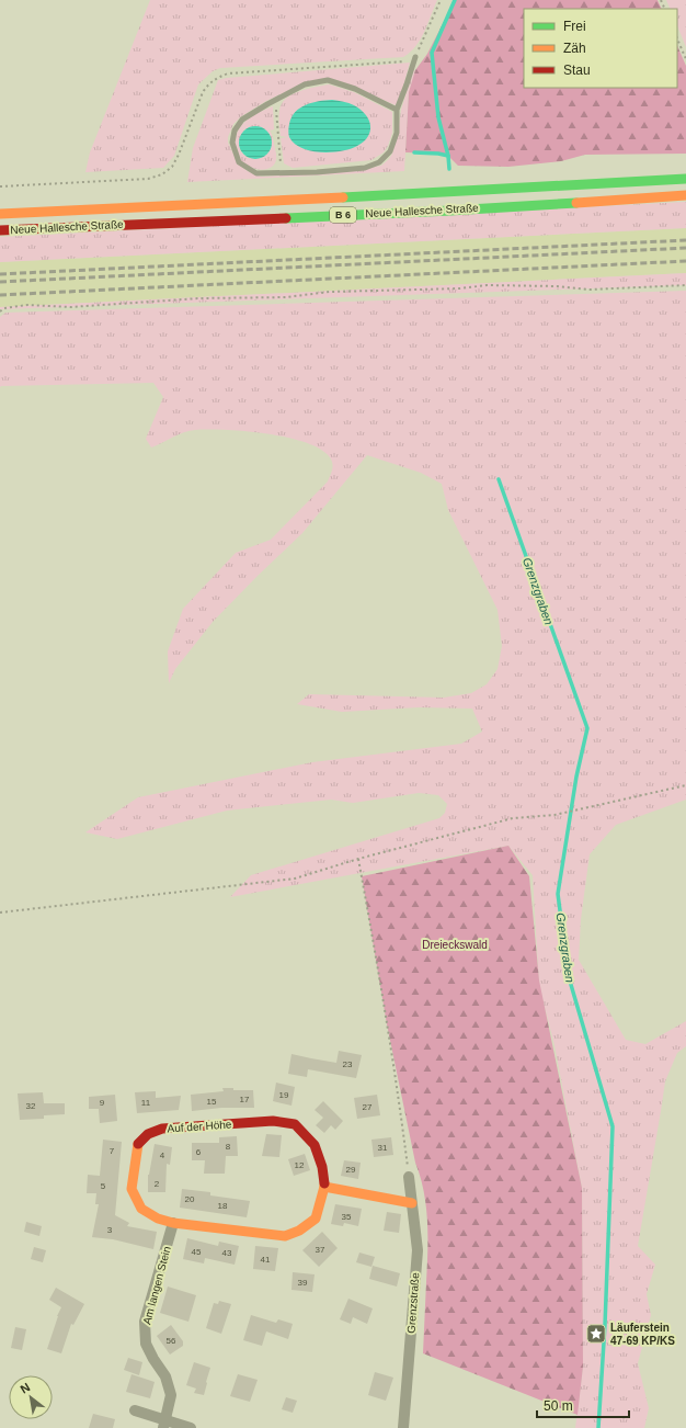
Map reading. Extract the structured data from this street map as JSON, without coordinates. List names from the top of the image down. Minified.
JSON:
{"streets":{"main road":["Neue Hallesche Straße","B 6","Auf der Höhe"],"street":["Am langen Stein","Grenzstraße"]},"crossings":[["Auf der Höhe","Am langen Stein"]],"water":["Grenzgraben"],"parks":["Dreieckswald"],"places":{"place":["Läuferstein 47-69 KP/KS"]},"house_numbers":["23","19","17","15","9","11","32","27","8","31","7","6","4","12","29","2","5","20","18","35","3","37","45","43","41","39","56"],"legend":["Frei","Zäh","Stau"],"scale_bar":"50 m","north":"top left"}
